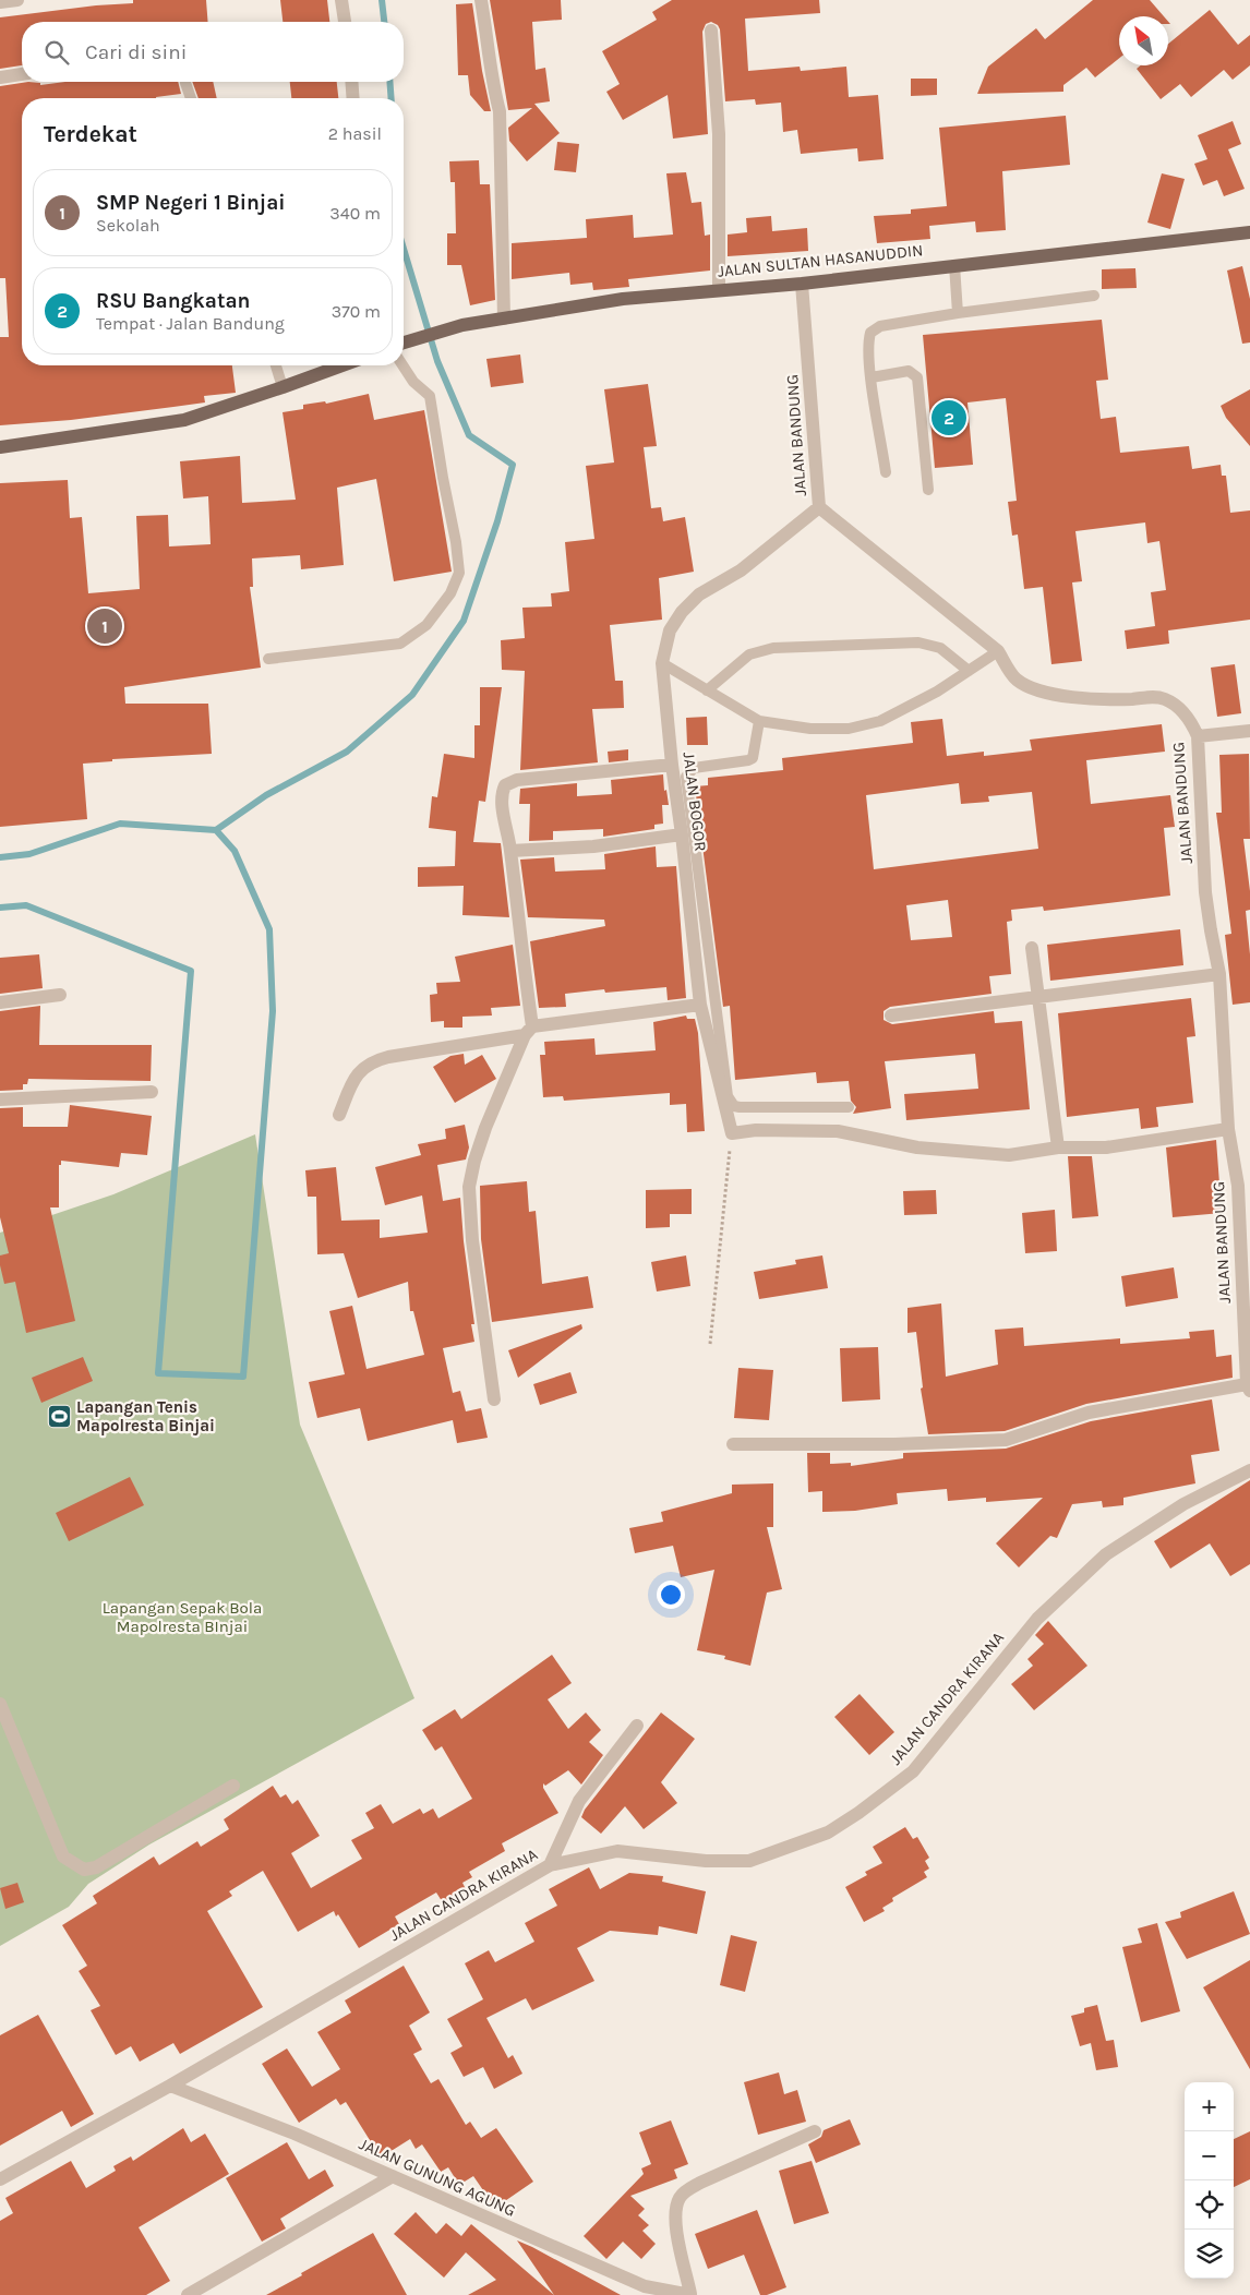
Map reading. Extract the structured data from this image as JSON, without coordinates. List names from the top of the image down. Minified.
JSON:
{"streets":{"main road":["JALAN SULTAN HASANUDDIN"],"street":["JALAN BANDUNG","JALAN BOGOR","JALAN CANDRA KIRANA","JALAN GUNUNG AGUNG"]},"crossings":[["JALAN SULTAN HASANUDDIN","JALAN BANDUNG"],["JALAN BANDUNG","JALAN BOGOR"],["JALAN CANDRA KIRANA","JALAN GUNUNG AGUNG"]],"parks":["Lapangan Sepak Bola Mapolresta BInjai"],"places":{"sports":["Lapangan Tenis Mapolresta Binjai"]},"north":"top left","page":{"search":"Cari di sini","heading":["Terdekat","2 hasil"],"list":[{"mark":"1","name":"SMP Negeri 1 Binjai","note":"Sekolah","value":"340 m"},{"mark":"2","name":"RSU Bangkatan","note":"Tempat · Jalan Bandung","value":"370 m"}],"pins":["2","1"],"map_buttons":["+","−"]}}
